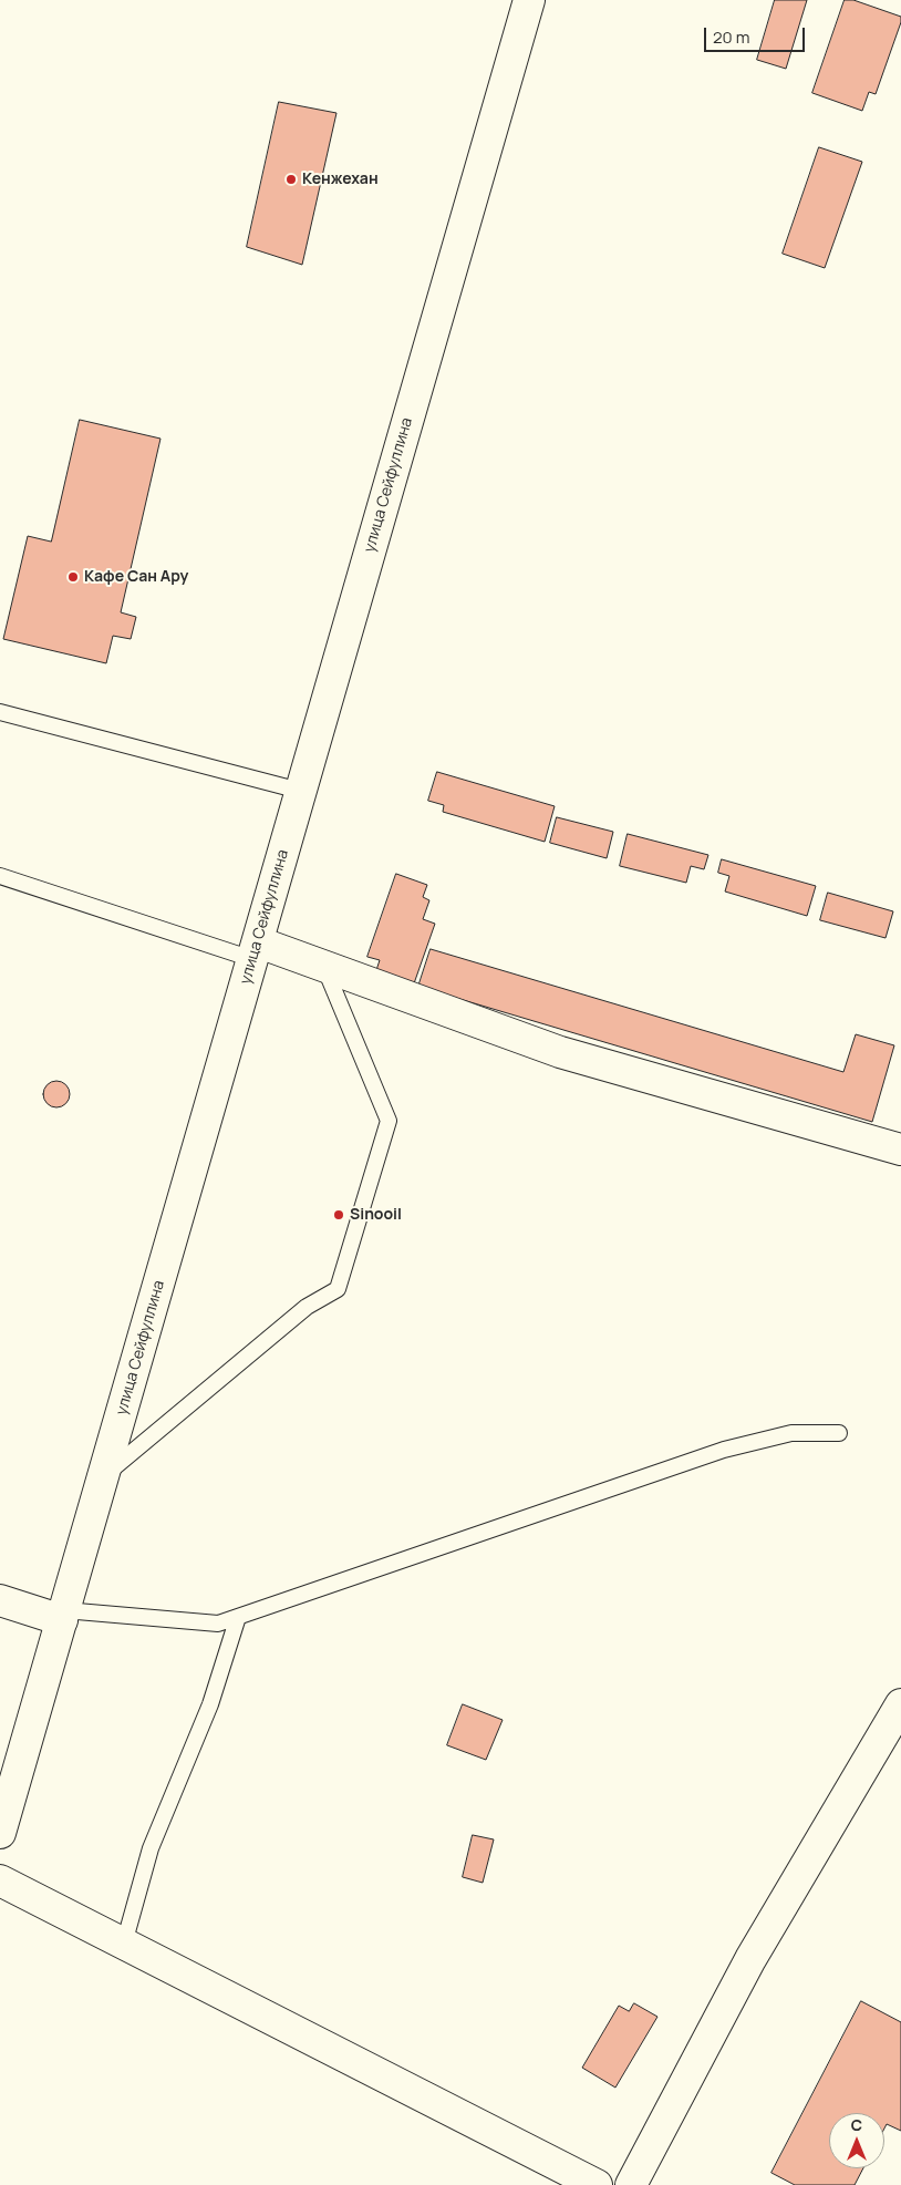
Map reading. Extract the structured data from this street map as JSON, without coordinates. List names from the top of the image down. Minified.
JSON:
{"streets":{"street":["улица Сейфуллина"]},"places":["Кенжехан","Кафе Сан Ару","Sinooil"],"scale_bar":"20 m","north":"top"}
